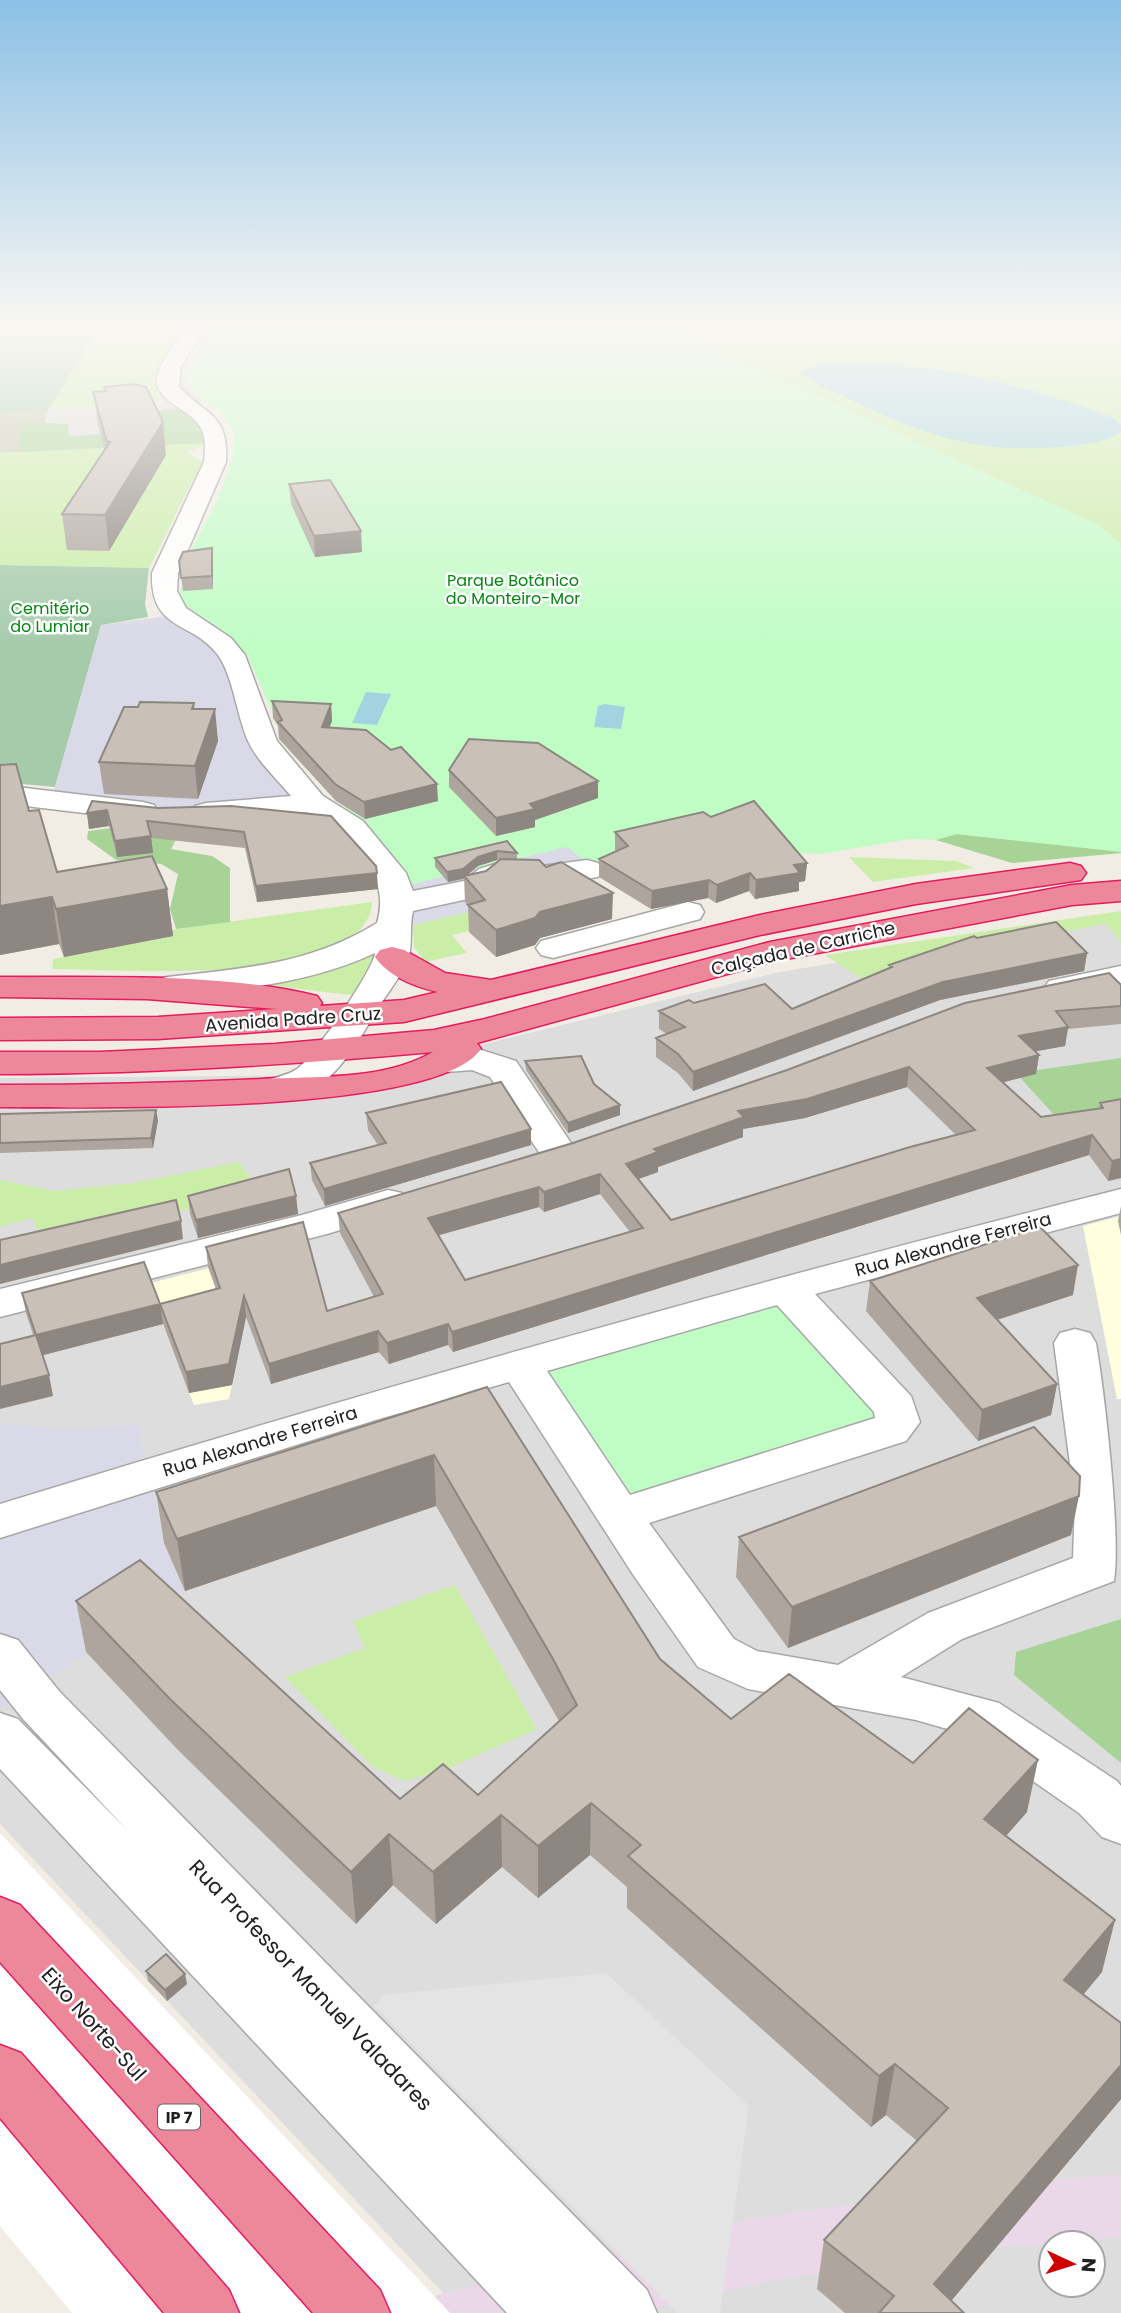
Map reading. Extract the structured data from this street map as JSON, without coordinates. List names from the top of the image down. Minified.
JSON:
{"streets":{"highway":["Calçada de Carriche","Avenida Padre Cruz","Eixo Norte-Sul","IP 7"],"street":["Rua Alexandre Ferreira","Rua Professor Manuel Valadares"]},"crossings":[["Calçada de Carriche","Avenida Padre Cruz"]],"parks":["Parque Botânico do Monteiro-Mor","Cemitério do Lumiar"],"north":"right"}
